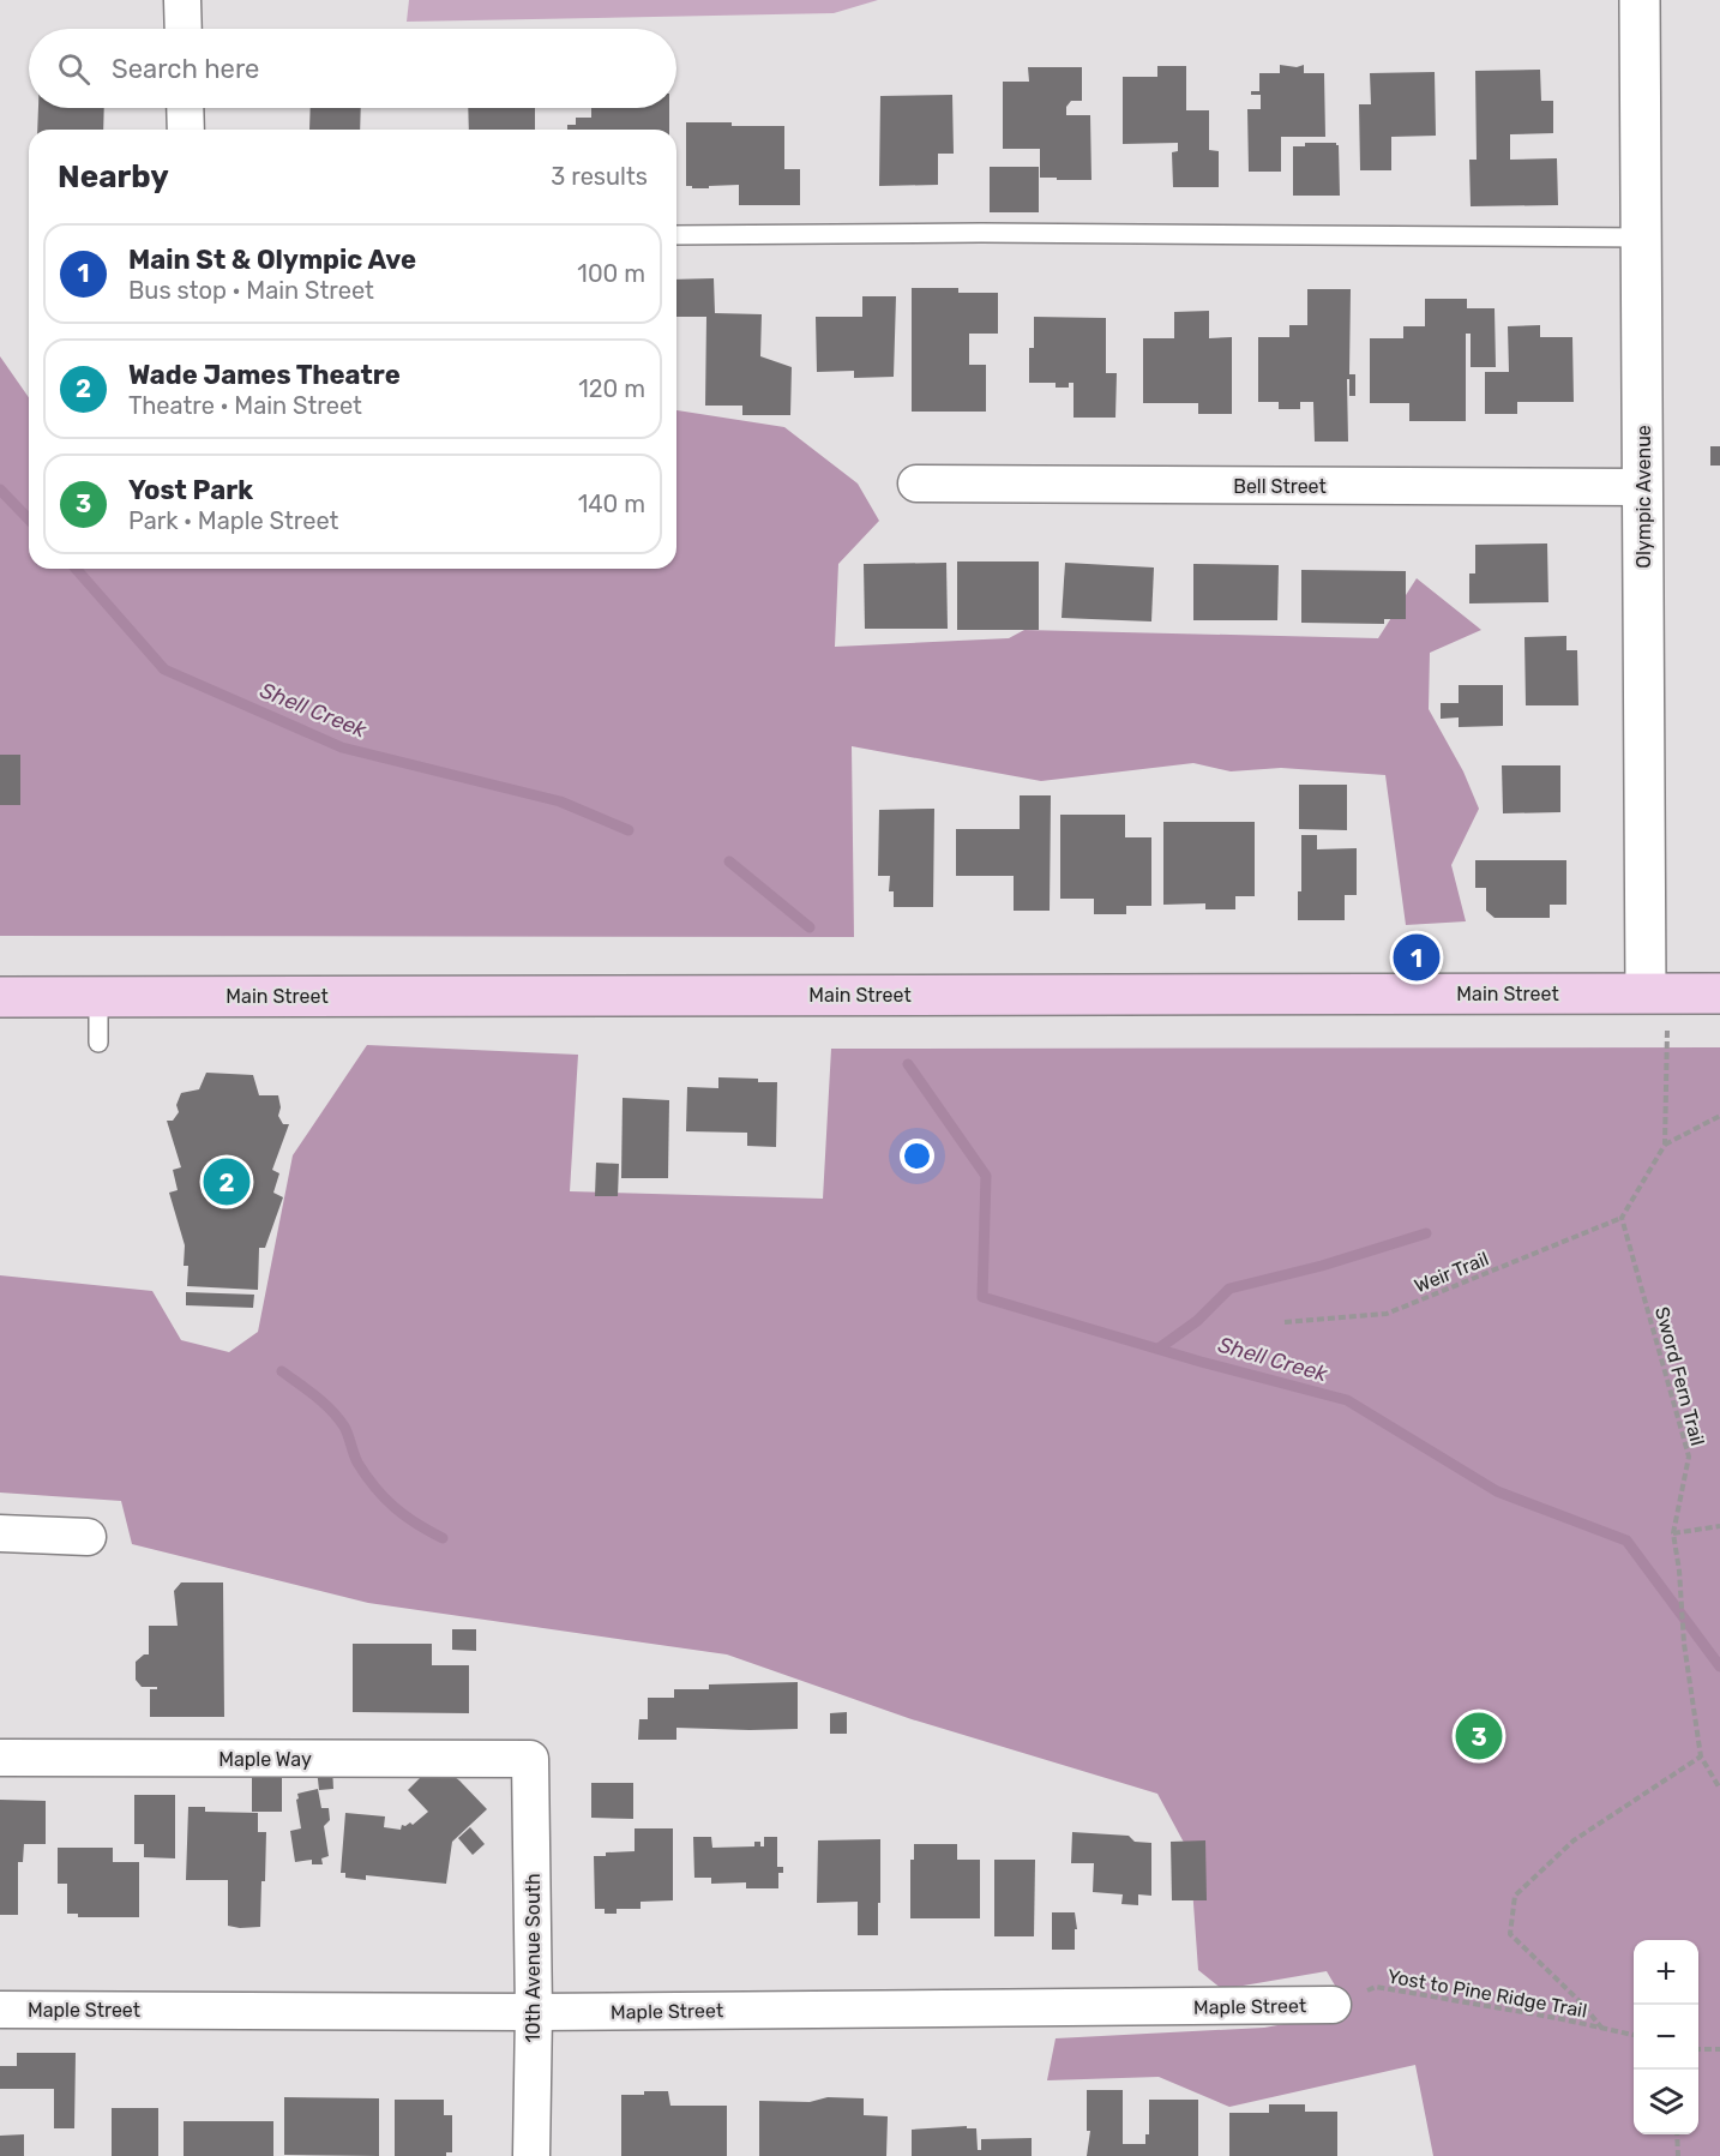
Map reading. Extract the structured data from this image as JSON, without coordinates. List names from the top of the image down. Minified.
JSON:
{"streets":{"main road":["Main Street"],"street":["Bell Street","Olympic Avenue","Maple Way","10th Avenue South","Maple Street"],"path":["Weir Trail","Sword Fern Trail","Yost to Pine Ridge Trail"]},"crossings":[["Bell Street","Olympic Avenue"],["Olympic Avenue","Main Street"],["Weir Trail","Sword Fern Trail"],["Maple Way","10th Avenue South"],["10th Avenue South","Maple Street"],["Yost to Pine Ridge Trail","Maple Street"]],"water":["Shell Creek"],"page":{"search":"Search here","heading":["Nearby","3 results"],"list":[{"mark":"1","name":"Main St & Olympic Ave","note":"Bus stop · Main Street","value":"100 m"},{"mark":"2","name":"Wade James Theatre","note":"Theatre · Main Street","value":"120 m"},{"mark":"3","name":"Yost Park","note":"Park · Maple Street","value":"140 m"}],"pins":["1","2","3"],"map_buttons":["+","−"]}}
